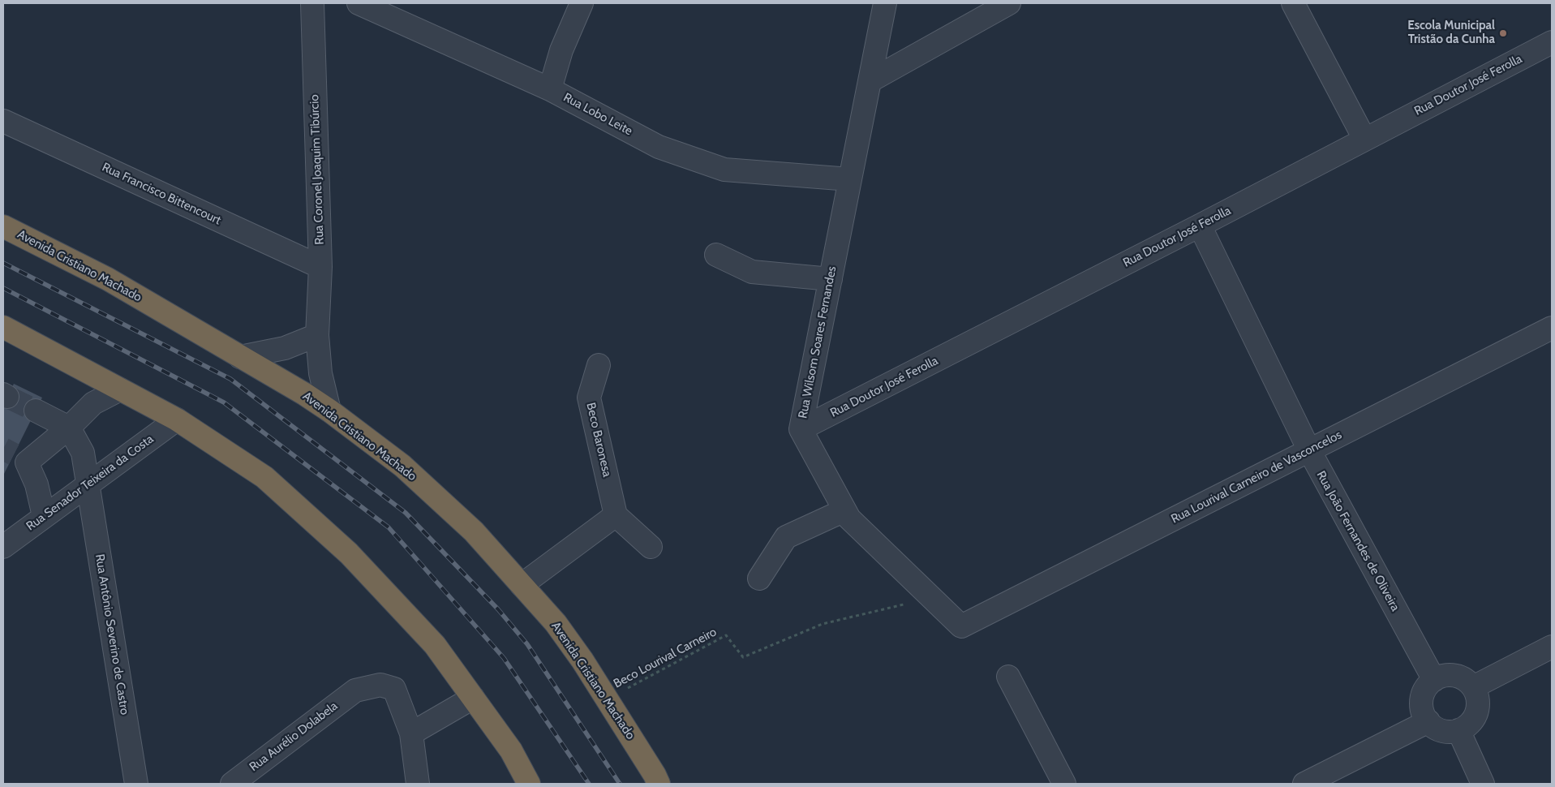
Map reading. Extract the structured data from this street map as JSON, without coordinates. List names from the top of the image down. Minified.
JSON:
{"streets":{"highway":["Avenida Cristiano Machado"],"street":["Rua Doutor José Ferolla","Rua Lobo Leite","Rua Coronel Joaquim Tibúrcio","Rua Francisco Bittencourt","Rua Wilsom Soares Fernandes","Beco Baronesa","Rua Lourival Carneiro de Vasconcelos","Rua Senador Teixeira da Costa","Rua João Fernandes de Oliveira","Rua Antônio Severino de Castro","Rua Aurélio Dolabela"],"path":["Beco Lourival Carneiro"]},"crossings":[["Rua Doutor José Ferolla","Rua Wilsom Soares Fernandes"],["Rua Doutor José Ferolla","Rua João Fernandes de Oliveira"],["Rua Lobo Leite","Rua Wilsom Soares Fernandes"],["Rua Coronel Joaquim Tibúrcio","Rua Francisco Bittencourt"],["Rua Coronel Joaquim Tibúrcio","Avenida Cristiano Machado"],["Avenida Cristiano Machado","Beco Lourival Carneiro"],["Rua Wilsom Soares Fernandes","Rua Lourival Carneiro de Vasconcelos"],["Rua Wilsom Soares Fernandes","Beco Lourival Carneiro"],["Rua Lourival Carneiro de Vasconcelos","Rua João Fernandes de Oliveira"],["Rua Senador Teixeira da Costa","Rua Antônio Severino de Castro"]],"places":["Escola Municipal Tristão da Cunha"]}
